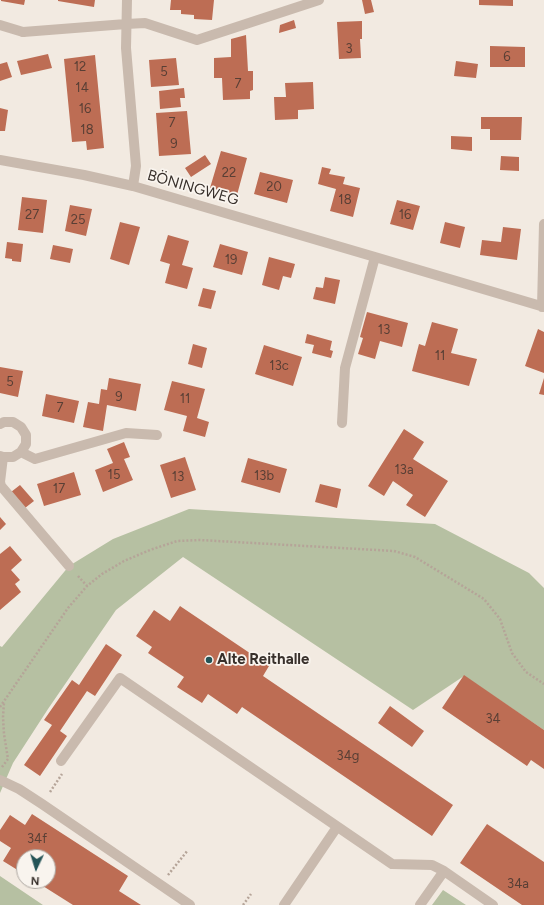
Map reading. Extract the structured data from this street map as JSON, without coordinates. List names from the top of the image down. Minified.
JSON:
{"streets":{"street":["BÖNINGWEG"]},"places":["Alte Reithalle"],"house_numbers":["3","6","12","5","7","14","16","7","18","9","22","20","18","27","16","25","19","13","11","13c","5","9","11","7","13a","15","13b","13","17","34","34g","34f","34a"],"north":"bottom"}
